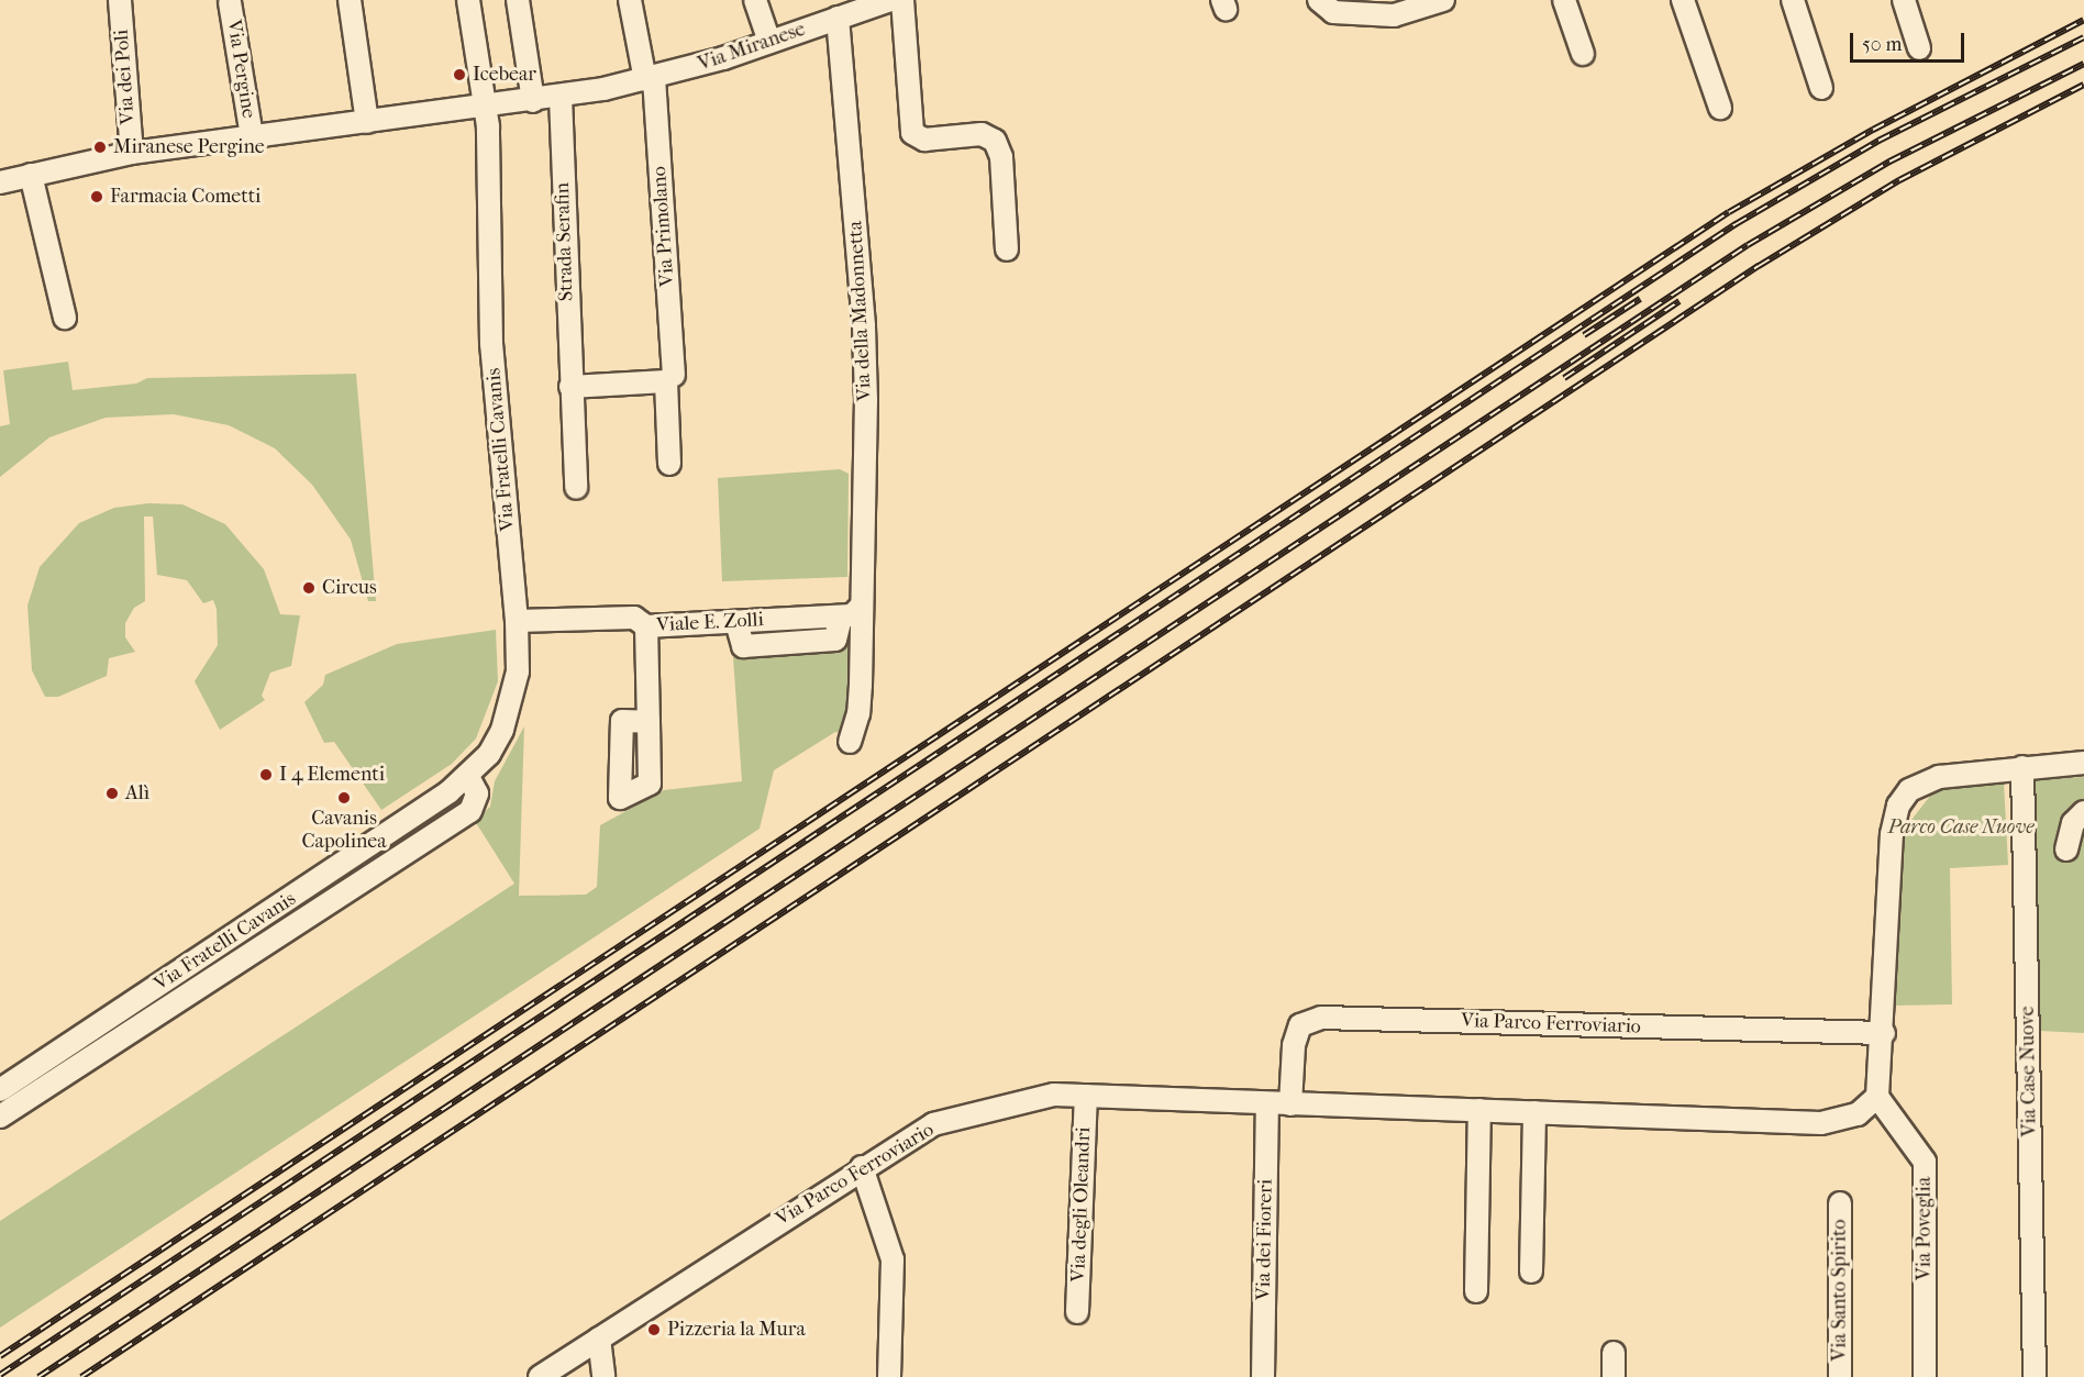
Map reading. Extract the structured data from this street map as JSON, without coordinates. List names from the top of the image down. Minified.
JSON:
{"streets":{"street":["Via Miranese","Via Pergine","Via dei Poli","Via Primolano","Strada Serafin","Via della Madonnetta","Via Fratelli Cavanis","Viale E. Zolli","Via Parco Ferroviario","Via Case Nuove","Via degli Oleandri","Via Poveglia","Via dei Fioreri","Via Santo Spirito"]},"crossings":[["Via Miranese","Via Pergine"],["Via Miranese","Via dei Poli"],["Via Miranese","Via Primolano"],["Via Miranese","Strada Serafin"],["Via Miranese","Via della Madonnetta"],["Via Miranese","Via Fratelli Cavanis"],["Via della Madonnetta","Viale E. Zolli"],["Via Fratelli Cavanis","Viale E. Zolli"],["Via Parco Ferroviario","Via degli Oleandri"],["Via Parco Ferroviario","Via Poveglia"],["Via Parco Ferroviario","Via dei Fioreri"]],"parks":["Parco Case Nuove"],"places":["Icebear","Miranese Pergine","Farmacia Cometti","Circus","I 4 Elementi","Alì","Cavanis Capolinea","Pizzeria la Mura"],"scale_bar":"50 m"}
